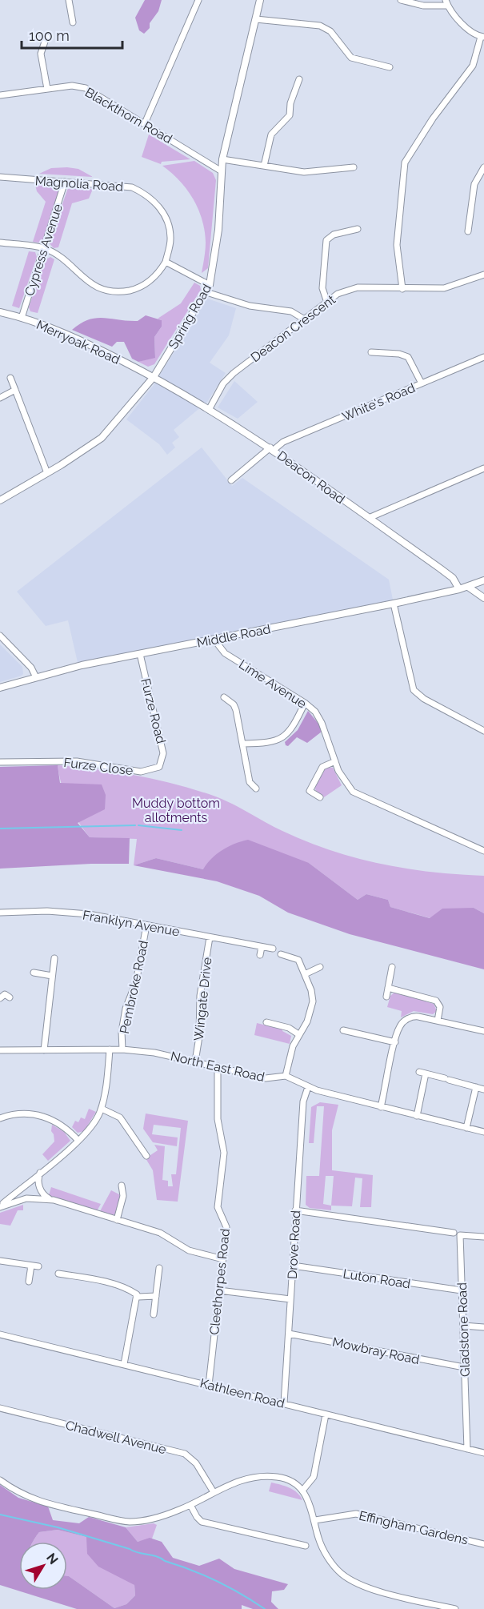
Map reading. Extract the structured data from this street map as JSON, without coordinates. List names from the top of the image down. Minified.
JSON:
{"streets":{"street":["Blackthorn Road","Magnolia Road","Cypress Avenue","Spring Road","Deacon Crescent","Merryoak Road","White's Road","Deacon Road","Middle Road","Lime Avenue","Furze Road","Furze Close","Franklyn Avenue","Pembroke Road","Wingate Drive","North East Road","Drove Road","Luton Road","Cleethorpes Road","Gladstone Road","Mowbray Road","Kathleen Road","Chadwell Avenue","Effingham Gardens"]},"crossings":[["Blackthorn Road","Spring Road"],["Magnolia Road","Cypress Avenue"],["Cypress Avenue","Merryoak Road"],["Spring Road","Merryoak Road"],["Spring Road","Deacon Road"],["Deacon Crescent","Deacon Road"],["Merryoak Road","Deacon Road"],["White's Road","Deacon Road"],["Deacon Road","Middle Road"],["Middle Road","Lime Avenue"],["Middle Road","Furze Road"],["Furze Road","Furze Close"],["Franklyn Avenue","Pembroke Road"],["Franklyn Avenue","Wingate Drive"],["Pembroke Road","North East Road"],["Wingate Drive","North East Road"],["North East Road","Cleethorpes Road"],["Drove Road","Luton Road"],["Drove Road","Mowbray Road"],["Drove Road","Kathleen Road"],["Luton Road","Gladstone Road"],["Cleethorpes Road","Kathleen Road"],["Gladstone Road","Mowbray Road"],["Gladstone Road","Kathleen Road"]],"parks":["Muddy bottom allotments"],"scale_bar":"100 m","north":"top right"}
